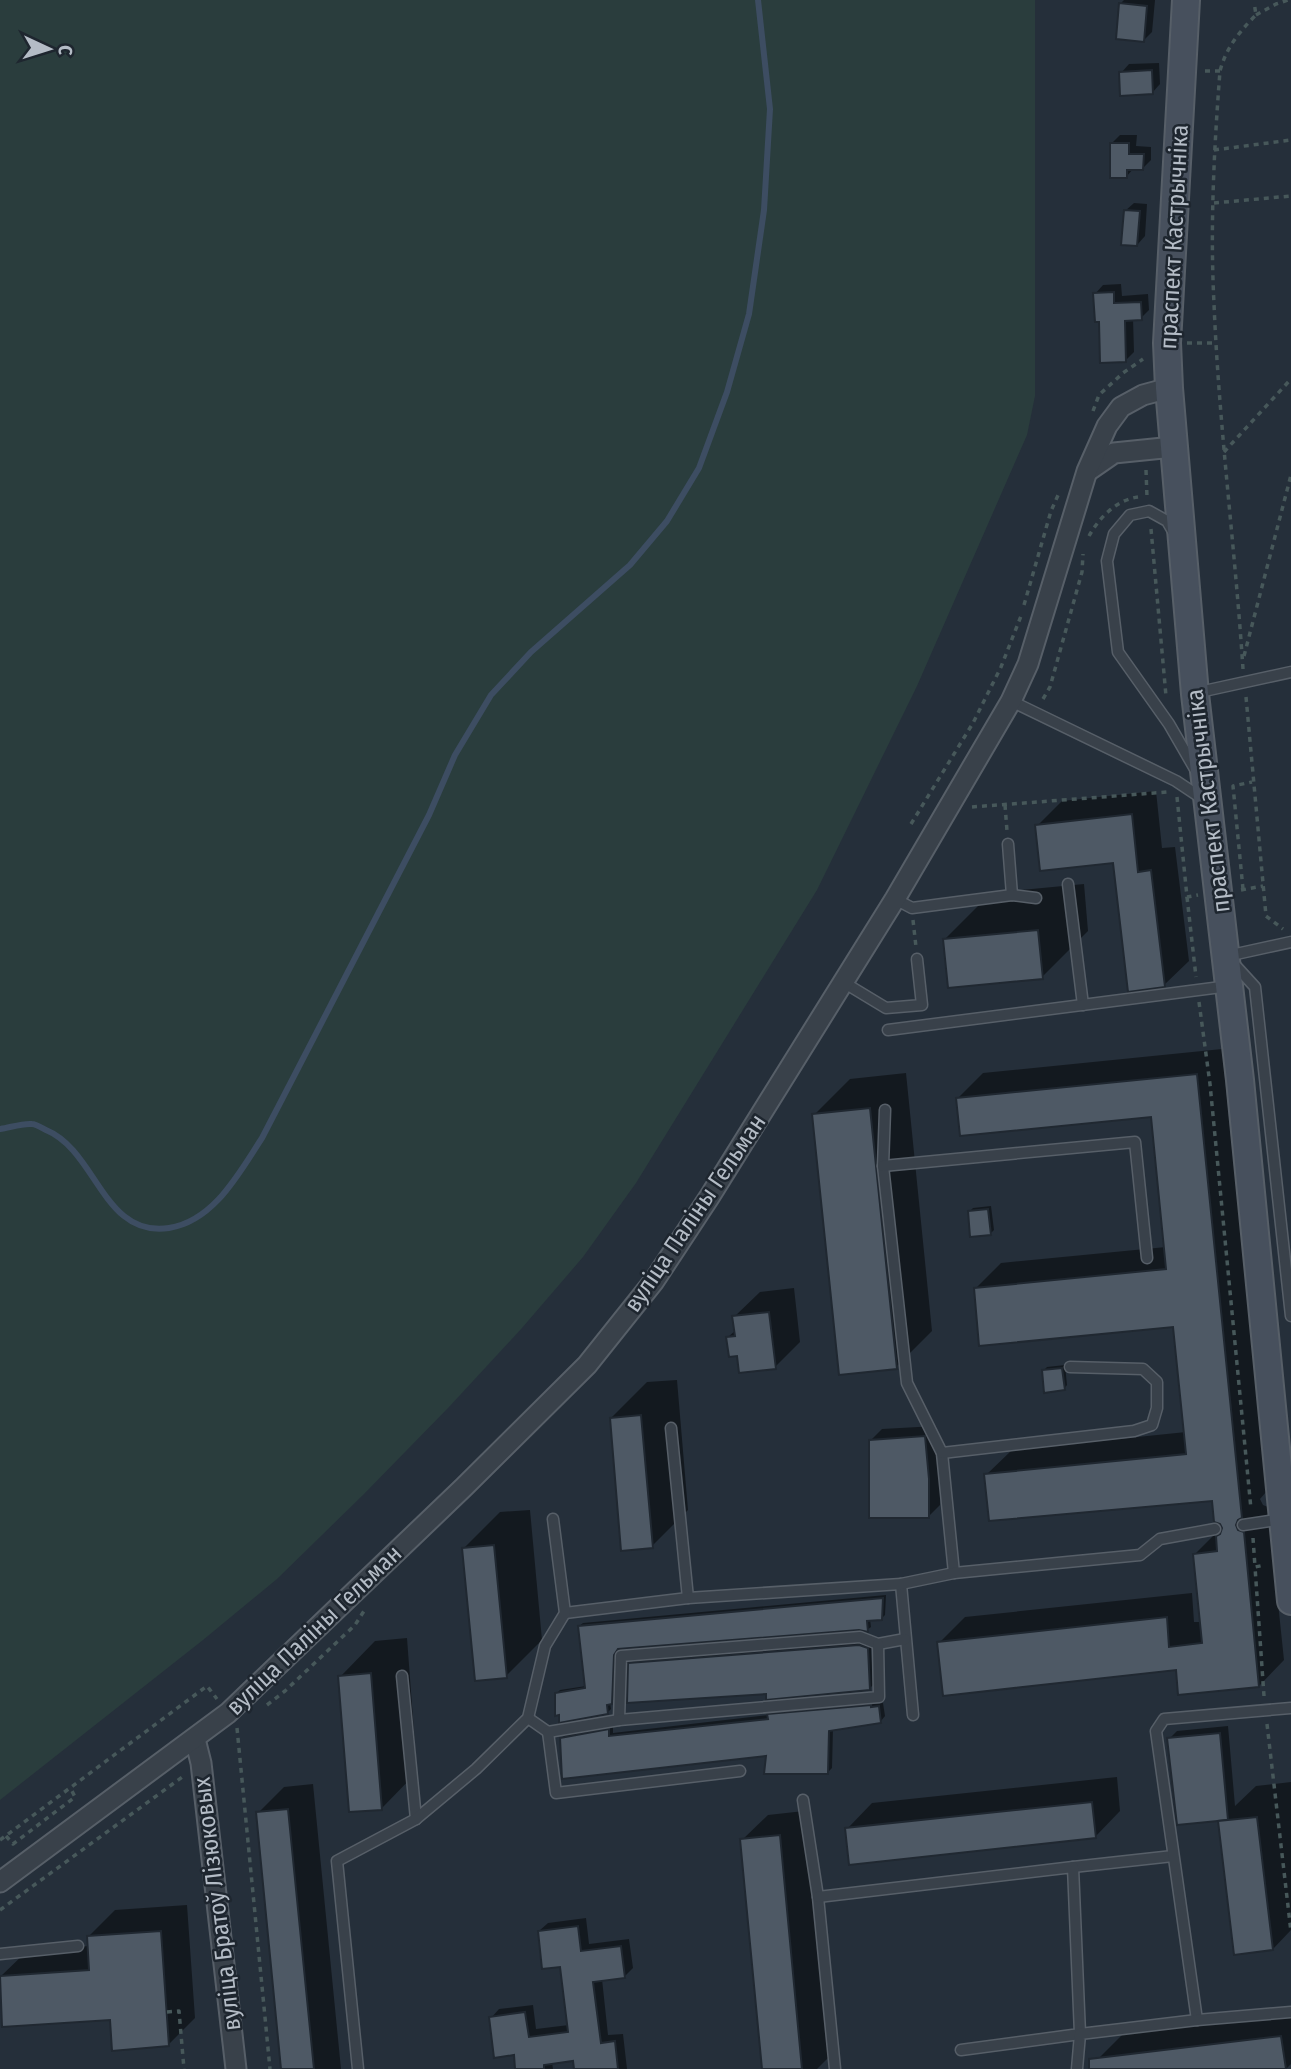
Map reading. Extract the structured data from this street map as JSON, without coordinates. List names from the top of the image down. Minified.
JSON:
{"streets":{"main road":["праспект Кастрычніка"],"street":["вуліца Паліны Гельман","вуліца Братоў Лізюковых"]},"crossings":[["праспект Кастрычніка","вуліца Паліны Гельман"],["вуліца Паліны Гельман","вуліца Братоў Лізюковых"]],"north":"right"}
